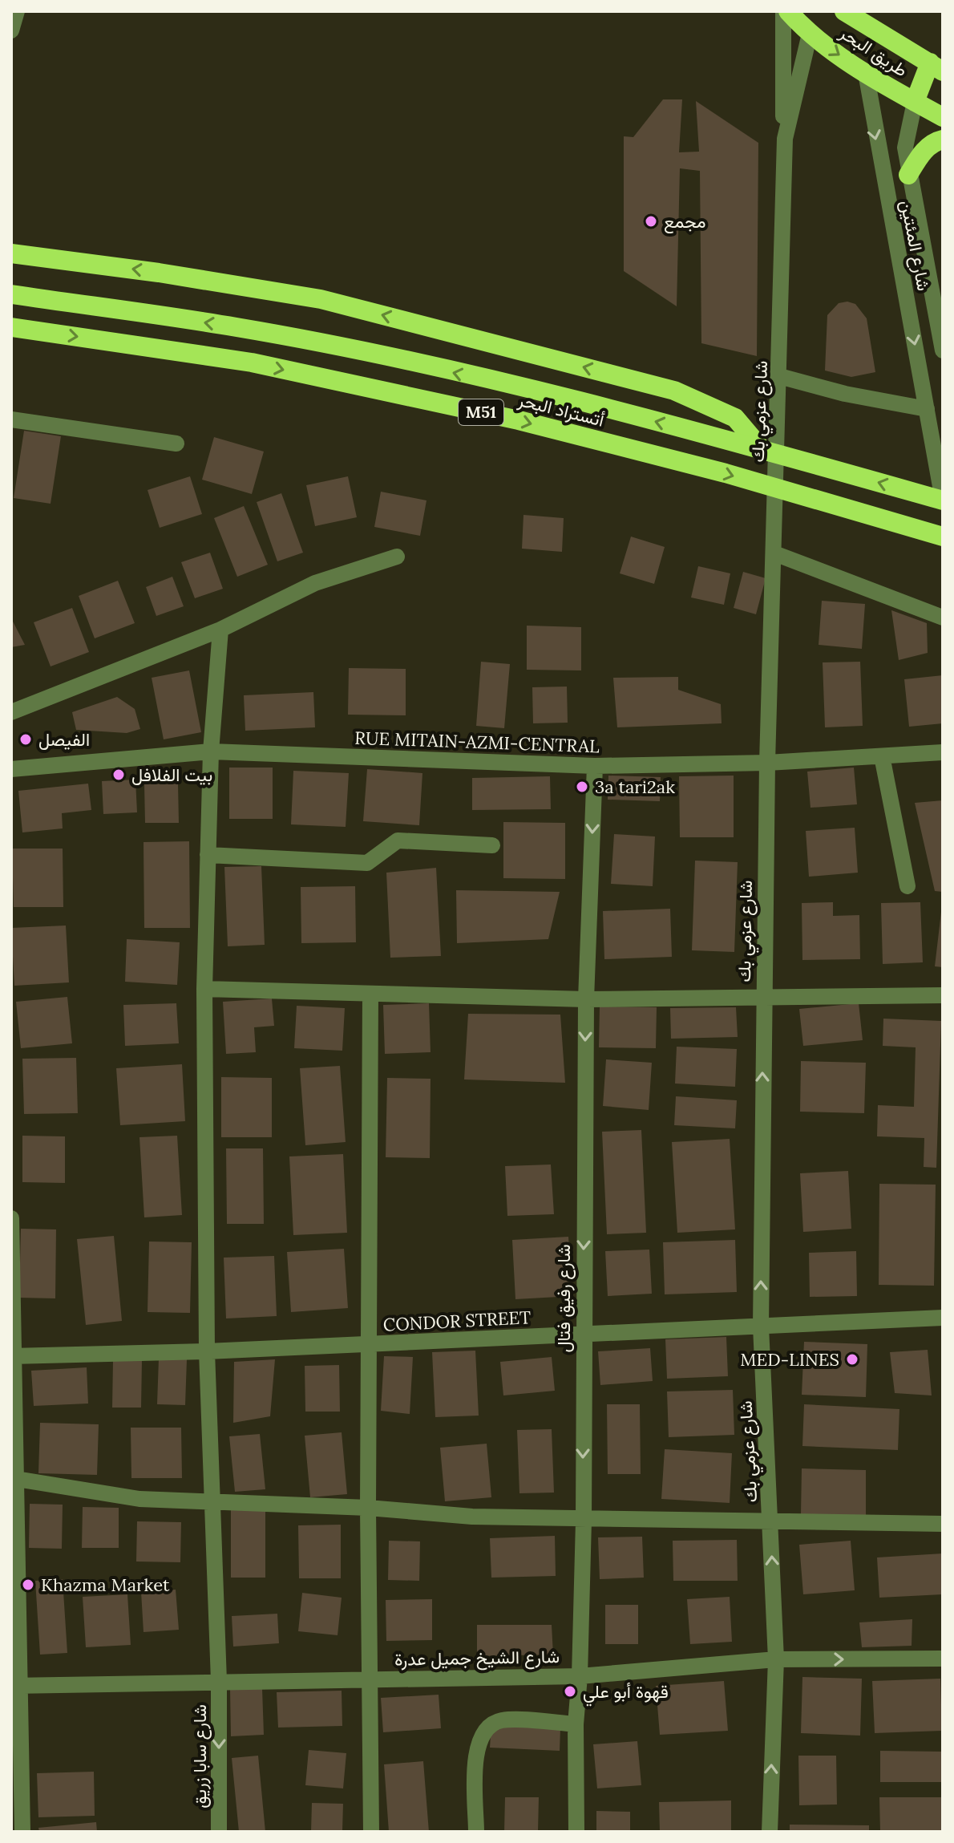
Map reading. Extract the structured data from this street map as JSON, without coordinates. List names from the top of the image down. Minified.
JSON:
{"streets":{"highway":["طريق البحر","أتستراد البحر","M51"],"street":["شارع المئتين","شارع عزمي بك","RUE MITAIN-AZMI-CENTRAL","شارع رفيق فتال","CONDOR STREET","شارع الشيخ جميل عدرة","شارع سابا زريق"]},"crossings":[["طريق البحر","شارع المئتين"],["طريق البحر","شارع عزمي بك"],["شارع المئتين","أتستراد البحر"],["شارع عزمي بك","RUE MITAIN-AZMI-CENTRAL"],["شارع عزمي بك","CONDOR STREET"],["شارع عزمي بك","شارع الشيخ جميل عدرة"],["RUE MITAIN-AZMI-CENTRAL","شارع رفيق فتال"],["RUE MITAIN-AZMI-CENTRAL","شارع سابا زريق"],["شارع رفيق فتال","CONDOR STREET"],["شارع رفيق فتال","شارع الشيخ جميل عدرة"],["CONDOR STREET","شارع سابا زريق"],["شارع الشيخ جميل عدرة","شارع سابا زريق"]],"one_way":["شارع عزمي بك","شارع رفيق فتال"],"places":["مجمع","الفيصل","بيت الفلافل","3a tari2ak","MED-LINES","Khazma Market","قهوة أبو علي"]}
